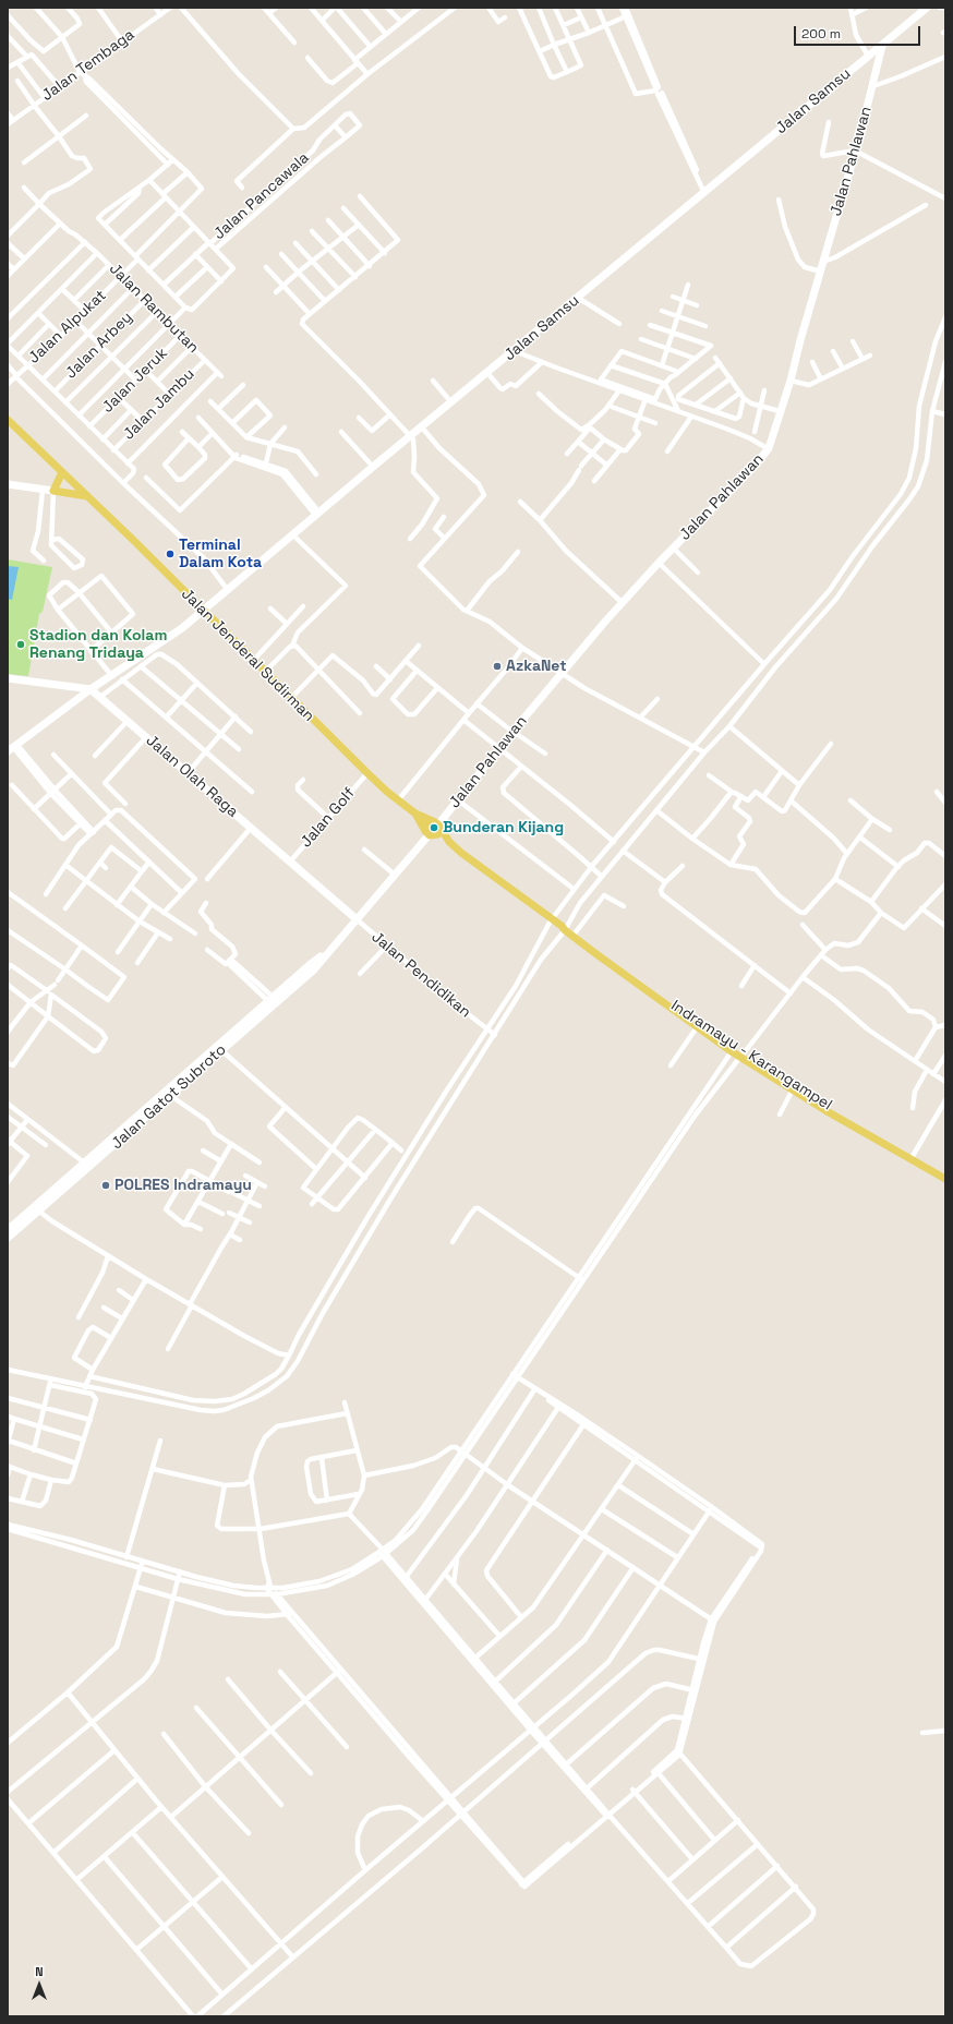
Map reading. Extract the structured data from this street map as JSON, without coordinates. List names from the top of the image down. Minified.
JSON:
{"streets":{"main road":["Jalan Jenderal Sudirman","Indramayu - Karangampel"],"street":["Jalan Tembaga","Jalan Samsu","Jalan Pahlawan","Jalan Pancawala","Jalan Rambutan","Jalan Alpukat","Jalan Arbey","Jalan Jeruk","Jalan Jambu","Jalan Olah Raga","Jalan Golf","Jalan Pendidikan","Jalan Gatot Subroto"]},"crossings":[["Jalan Samsu","Jalan Pahlawan"],["Jalan Samsu","Jalan Jenderal Sudirman"],["Jalan Samsu","Jalan Olah Raga"],["Jalan Rambutan","Jalan Alpukat"],["Jalan Rambutan","Jalan Arbey"],["Jalan Rambutan","Jalan Jeruk"],["Jalan Rambutan","Jalan Jambu"],["Jalan Jenderal Sudirman","Jalan Golf"],["Jalan Olah Raga","Jalan Golf"],["Jalan Olah Raga","Jalan Pendidikan"],["Jalan Olah Raga","Jalan Gatot Subroto"],["Jalan Pendidikan","Jalan Gatot Subroto"]],"places":["Terminal Dalam Kota","Stadion dan Kolam Renang Tridaya","AzkaNet","Bunderan Kijang","POLRES Indramayu"],"scale_bar":"200 m","north":"top"}
